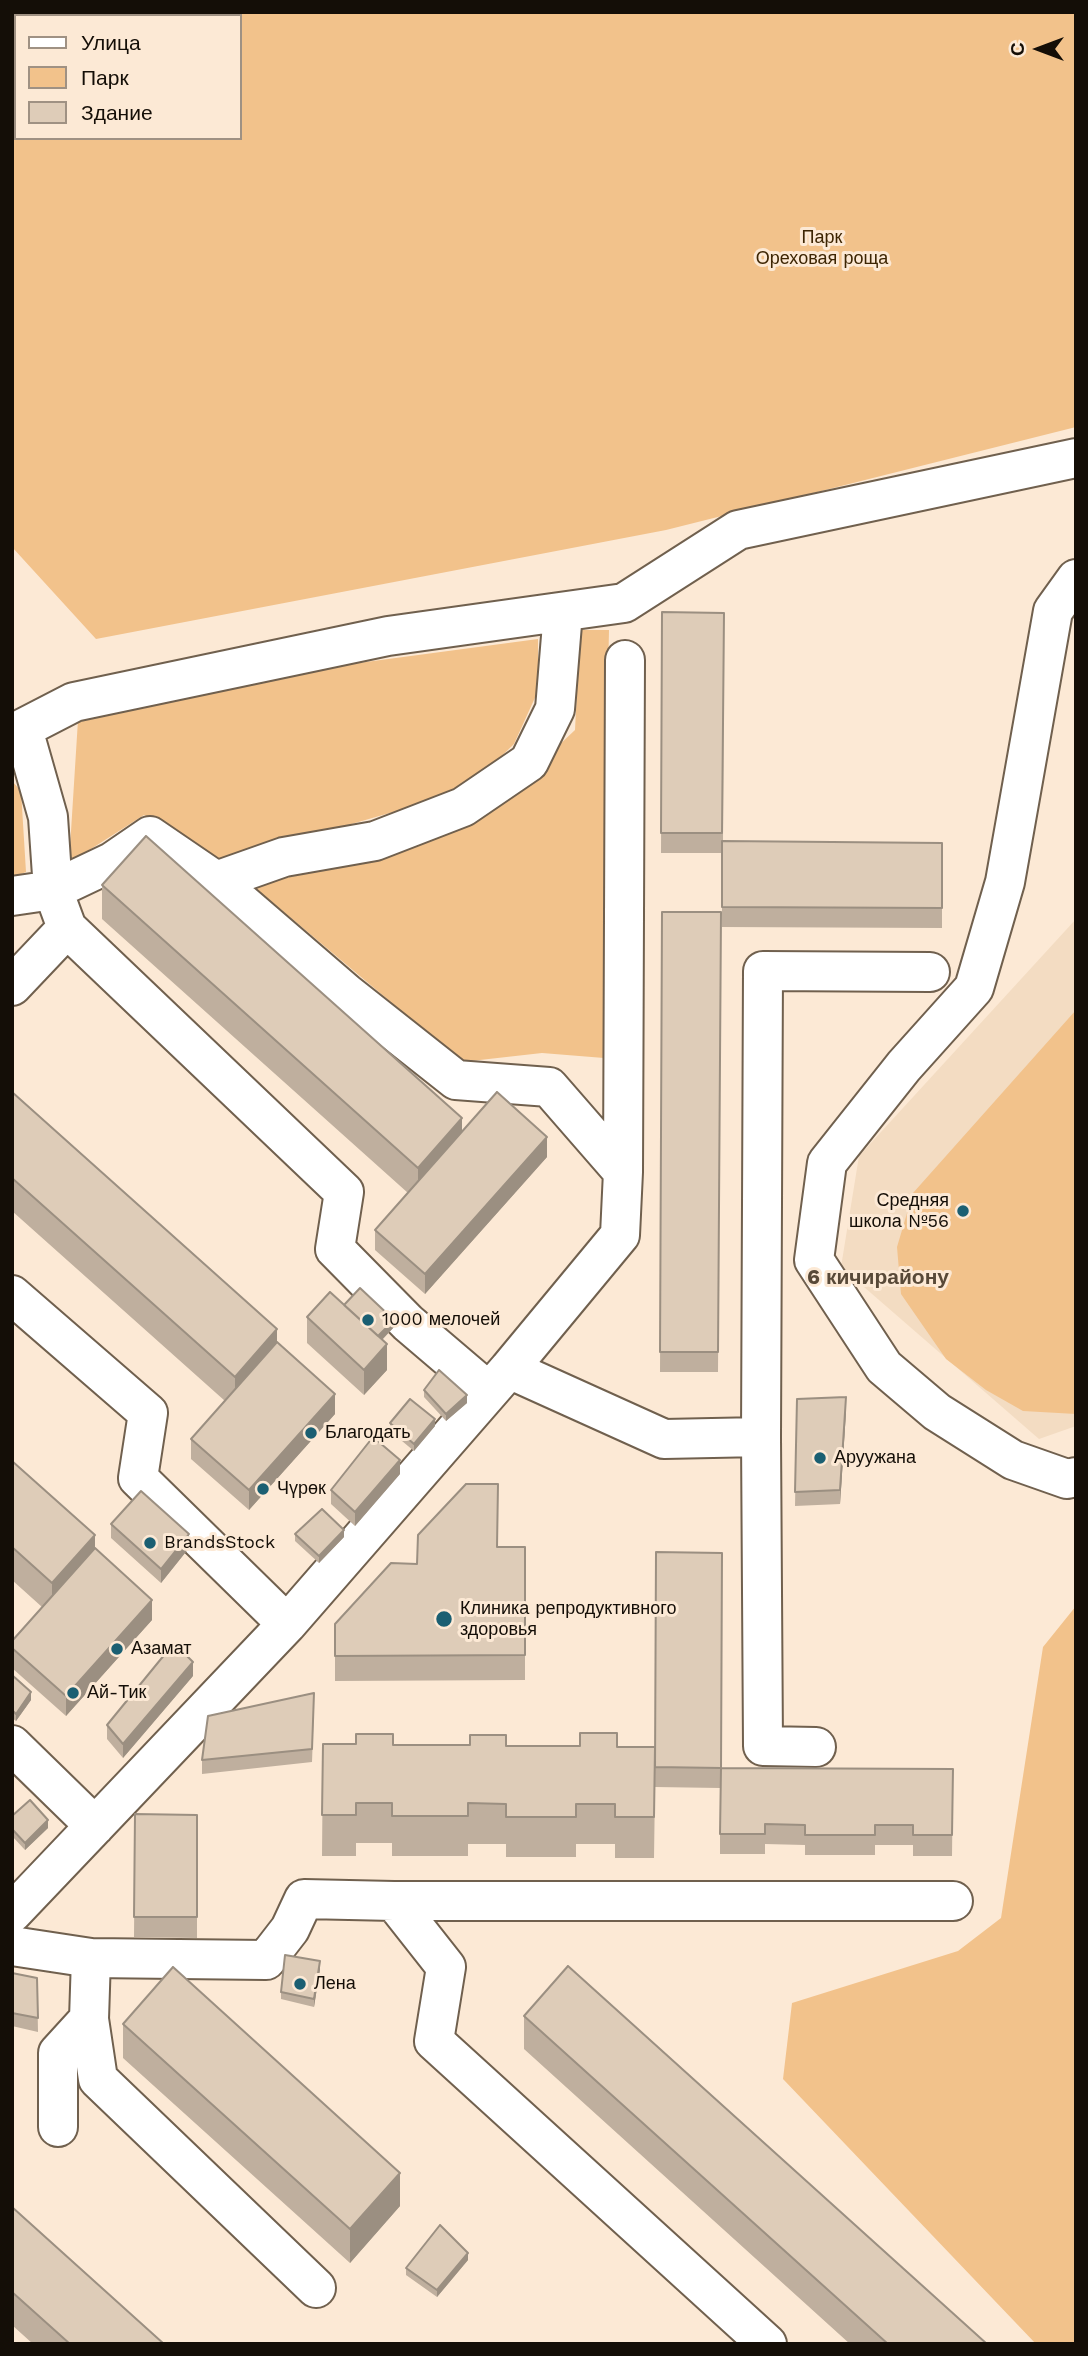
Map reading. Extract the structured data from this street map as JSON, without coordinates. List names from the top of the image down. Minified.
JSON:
{"districts":["6 кичирайону"],"parks":["Парк Ореховая роща"],"places":["Средняя школа №56","1000 мелочей","Благодать","Аруужана","Чүрөк","BrandsStock","Клиника репродуктивного здоровья","Азамат","Ай-Тик","Лена"],"legend":["Улица","Парк","Здание"],"north":"left"}
